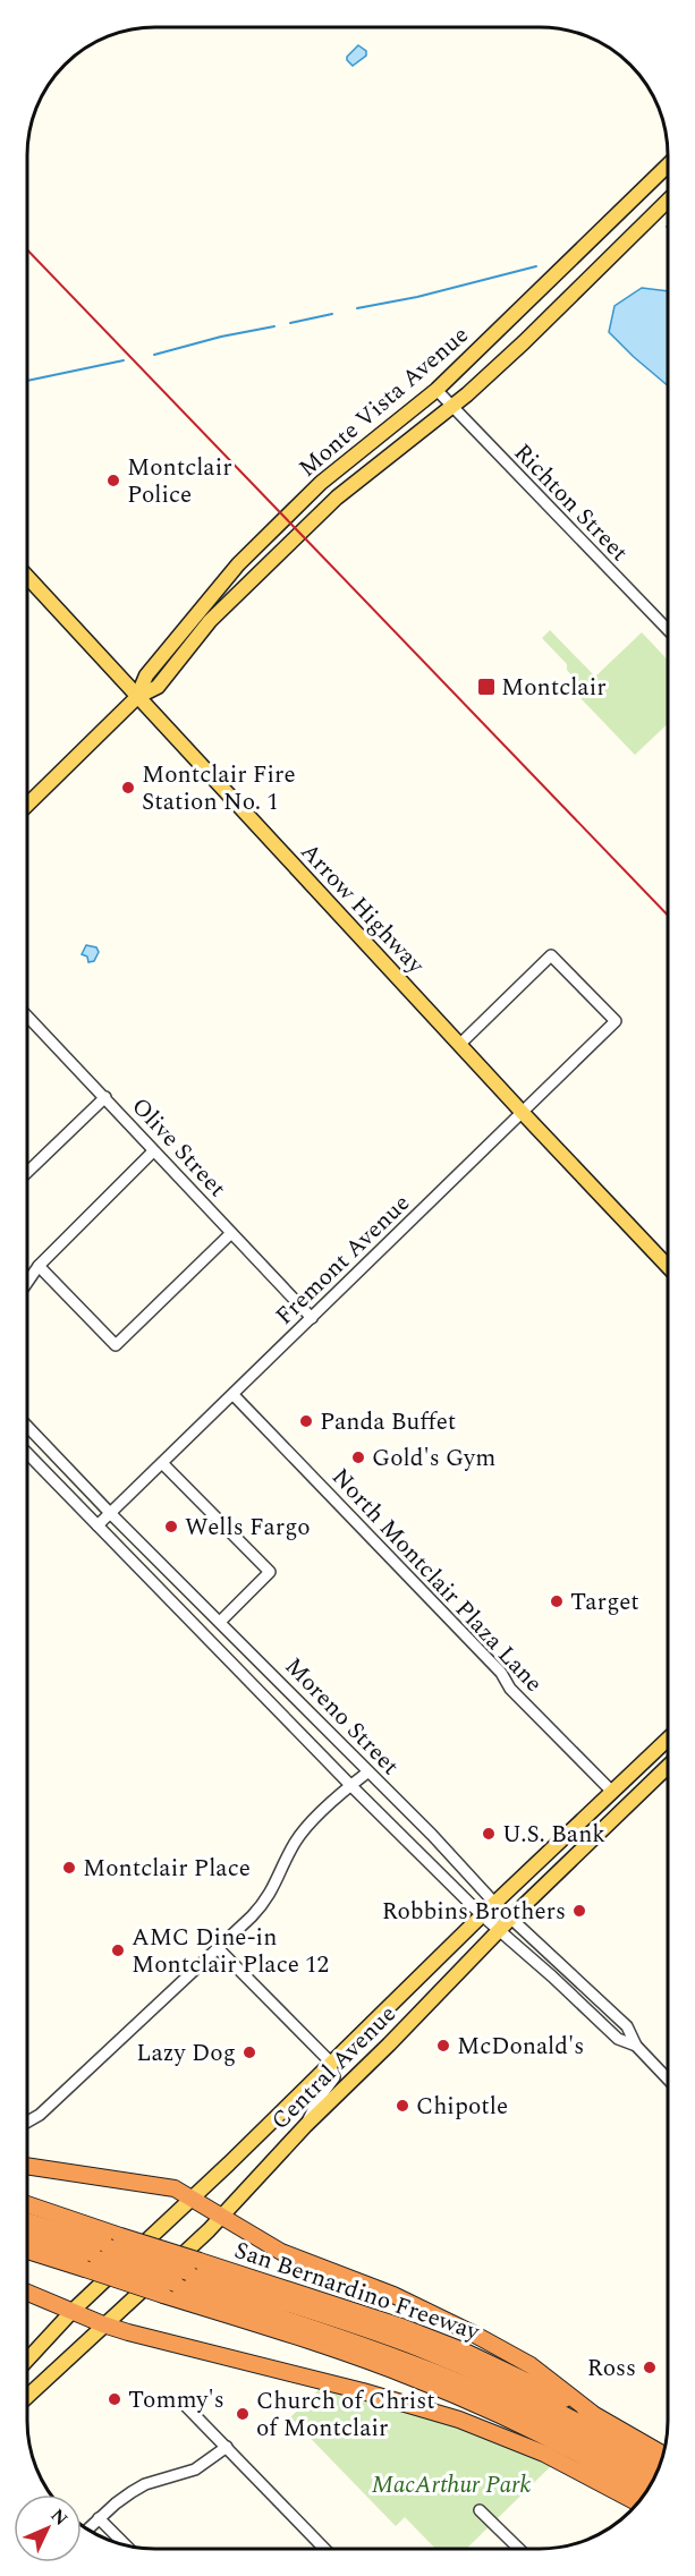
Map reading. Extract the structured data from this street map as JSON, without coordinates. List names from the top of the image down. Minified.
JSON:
{"streets":{"highway":["San Bernardino Freeway"],"main road":["Monte Vista Avenue","Arrow Highway","Central Avenue"],"street":["Richton Street","Olive Street","Fremont Avenue","North Montclair Plaza Lane","Moreno Street"]},"crossings":[["Monte Vista Avenue","Richton Street"],["Monte Vista Avenue","Arrow Highway"],["Arrow Highway","Fremont Avenue"],["Olive Street","Fremont Avenue"],["Fremont Avenue","North Montclair Plaza Lane"],["Fremont Avenue","Moreno Street"],["North Montclair Plaza Lane","Central Avenue"],["Moreno Street","Central Avenue"]],"parks":["MacArthur Park"],"places":{"other":["Montclair Police","Montclair Fire Station No. 1","Panda Buffet","Gold's Gym","Wells Fargo","Target","U.S. Bank","Montclair Place","Robbins Brothers","AMC Dine-in Montclair Place 12","McDonald's","Lazy Dog","Chipotle","Ross","Tommy's","Church of Christ of Montclair"],"transit":["Montclair"]},"north":"top right"}
